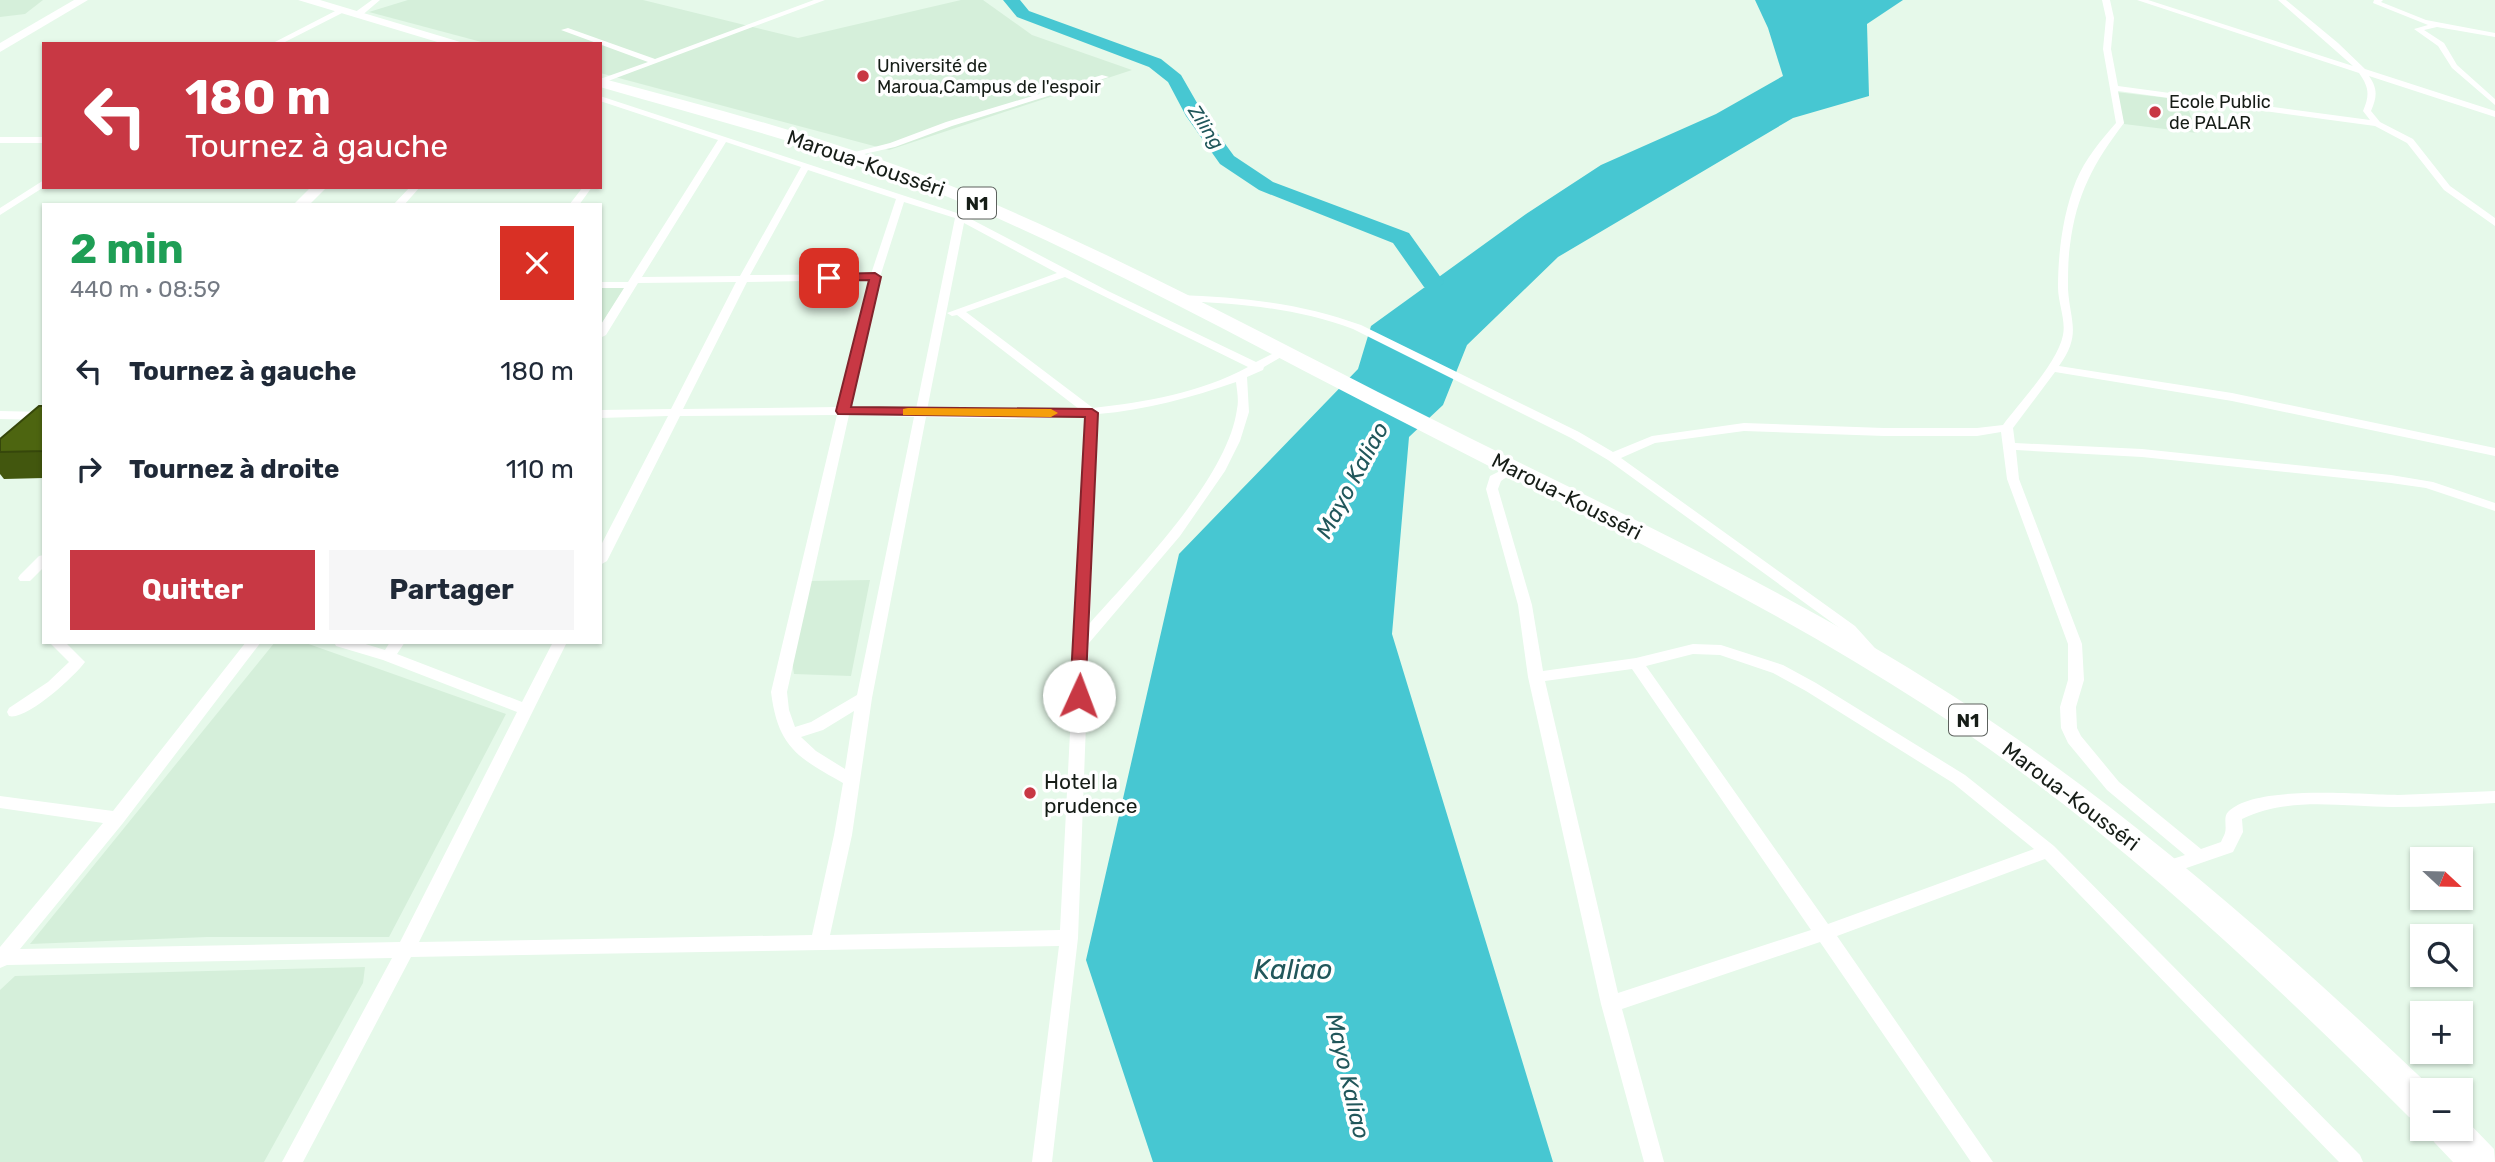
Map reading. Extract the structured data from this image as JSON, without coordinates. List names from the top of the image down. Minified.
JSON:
{"streets":{"highway":["Maroua-Kousséri","N1"]},"water":["Ziling","Mayo Kaliao","Kaliao"],"places":["Université de Maroua,Campus de l'espoir","Ecole Public de PALAR","Hotel la prudence"],"north":"right","page":{"turn":["180 m","Tournez à gauche"],"heading":["2 min","440 m · 08:59"],"list":[{"name":"Tournez à gauche","value":"180 m"},{"name":"Tournez à droite","value":"110 m"}],"buttons":["Quitter","Partager"],"map_buttons":["+","−"]}}
